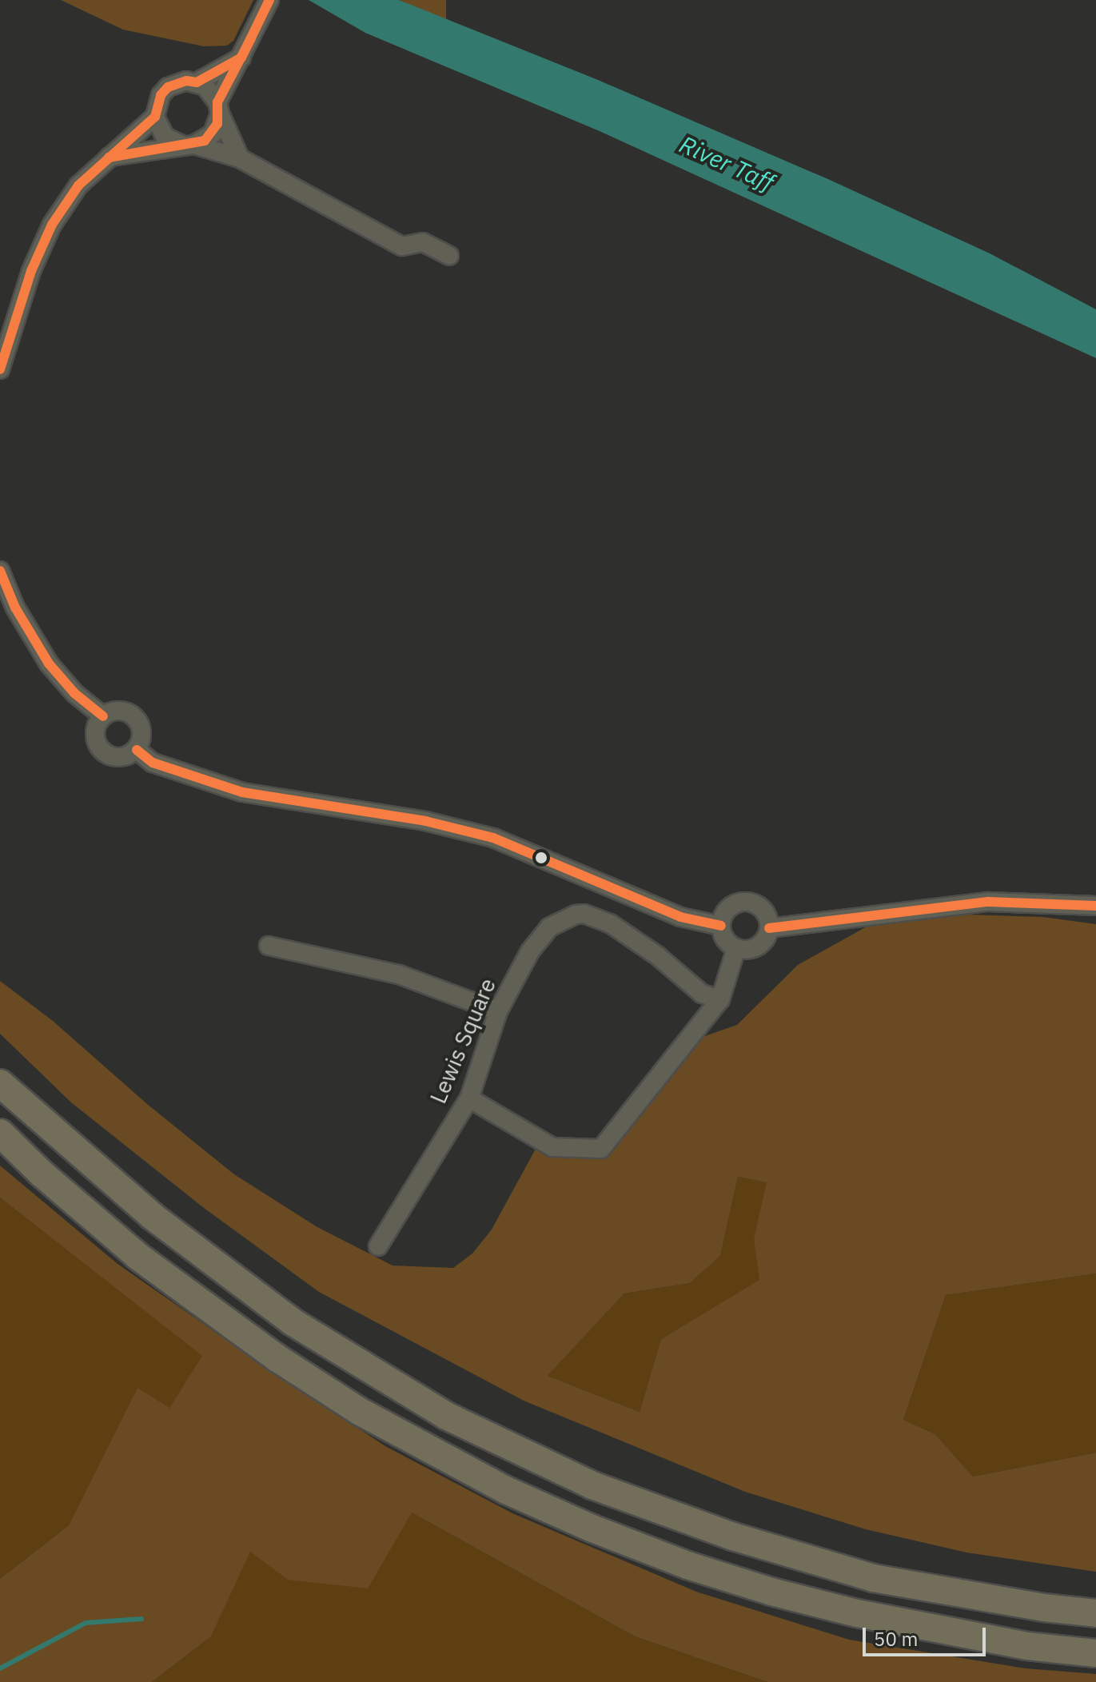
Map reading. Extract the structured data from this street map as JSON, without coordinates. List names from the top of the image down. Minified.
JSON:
{"streets":{"street":["Lewis Square"]},"water":["River Taff"],"scale_bar":"50 m"}
